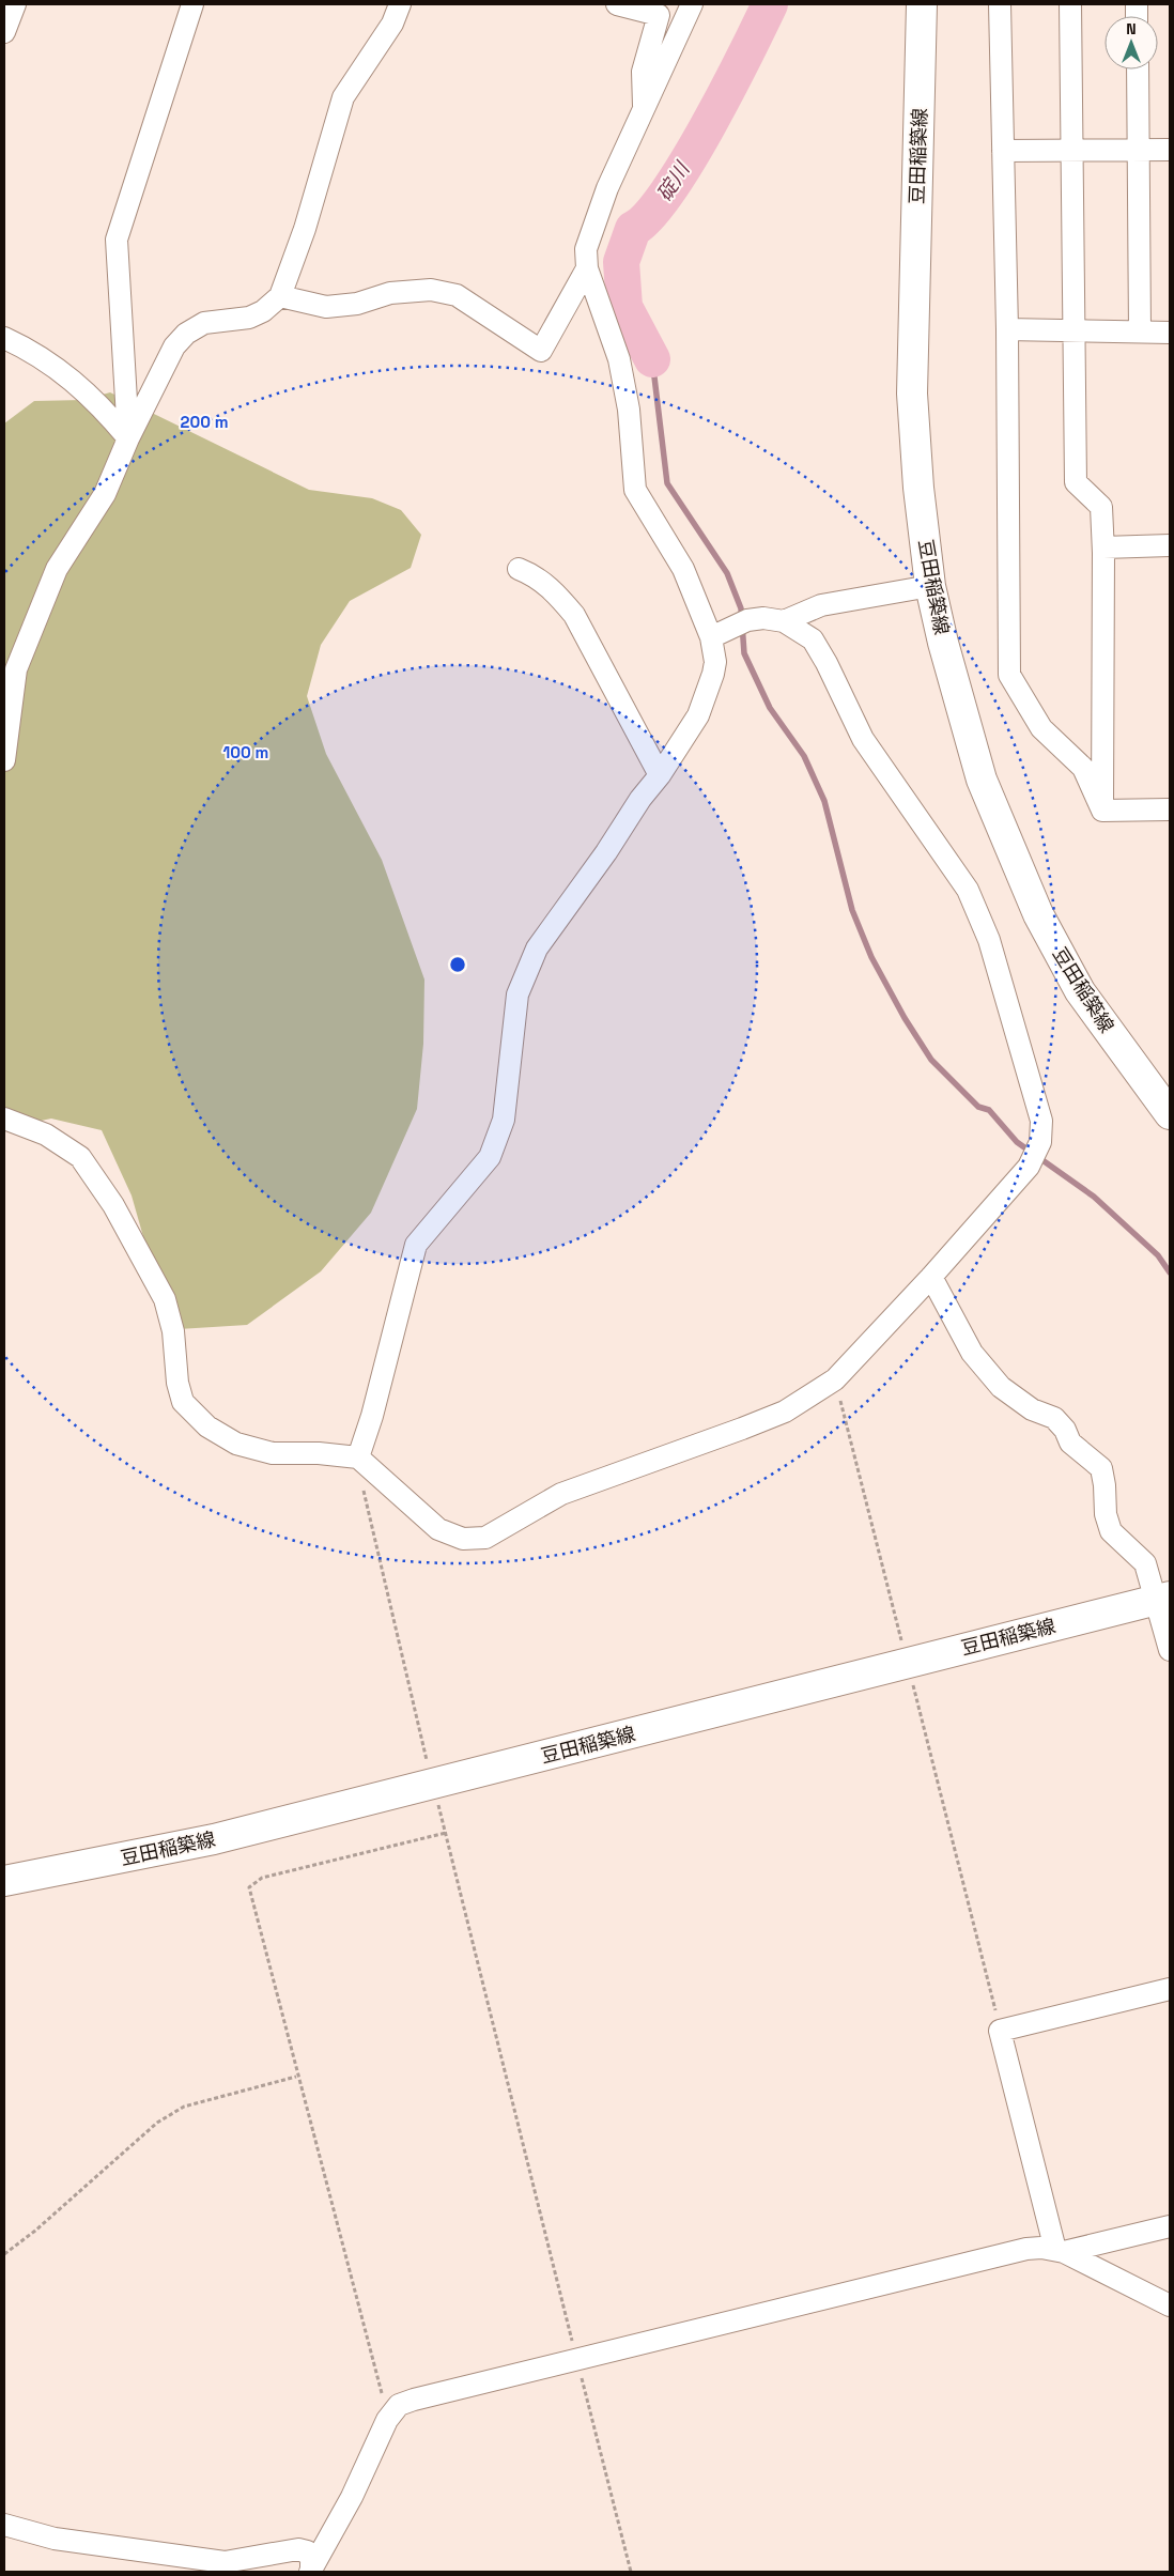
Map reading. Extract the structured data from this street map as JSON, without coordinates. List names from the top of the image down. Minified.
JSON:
{"streets":{"main road":["豆田稲築線"]},"water":["碇川"],"north":"top","rings":["200 m","100 m"]}
